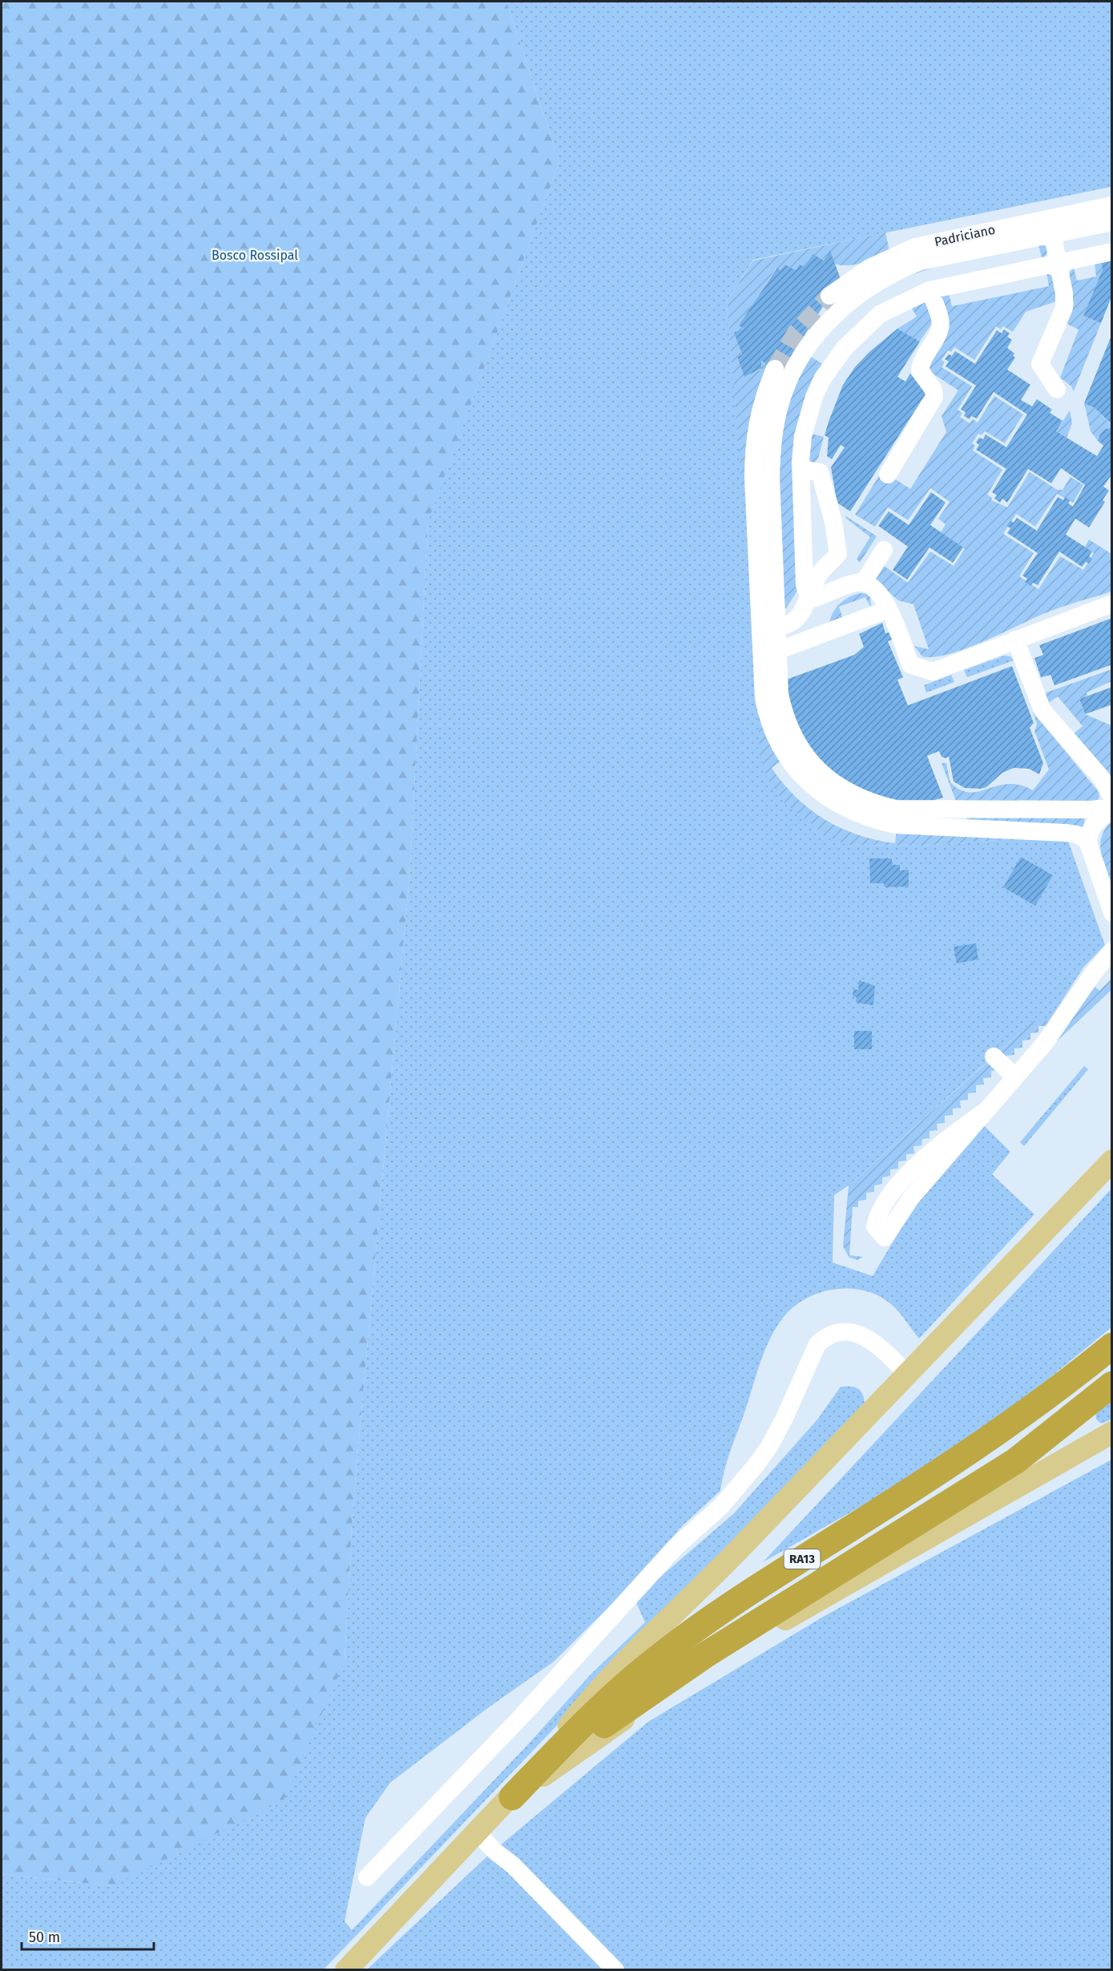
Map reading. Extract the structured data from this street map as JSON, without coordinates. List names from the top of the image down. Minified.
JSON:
{"streets":{"highway":["RA13"],"street":["Padriciano"]},"parks":["Bosco Rossipal"],"scale_bar":"50 m"}
